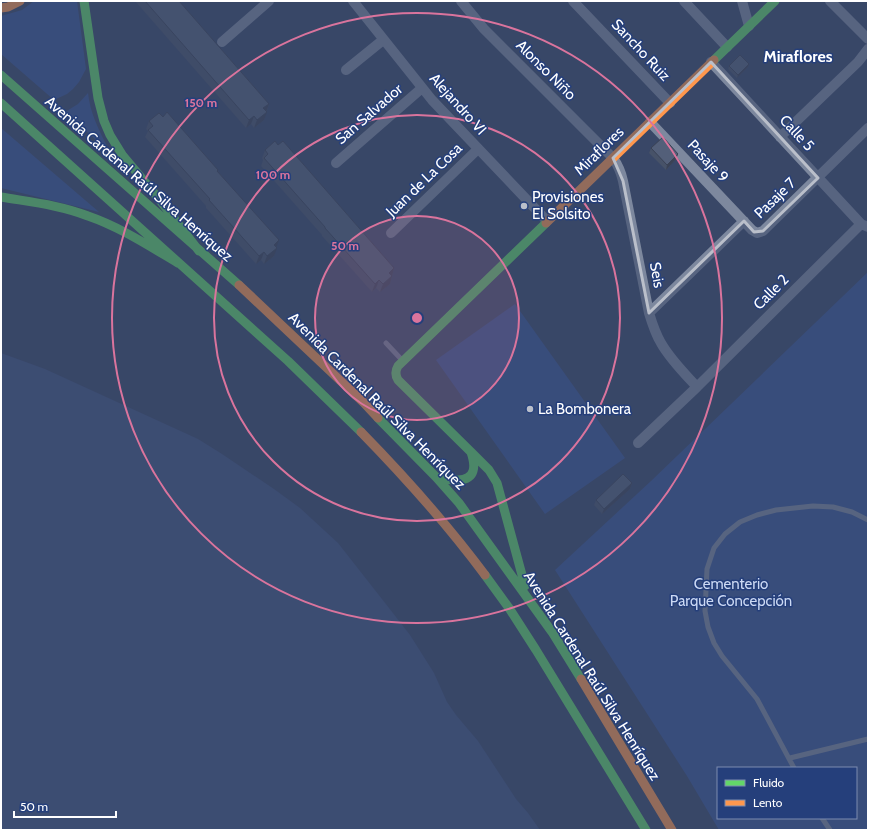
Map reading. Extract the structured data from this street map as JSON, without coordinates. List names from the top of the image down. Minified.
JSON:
{"streets":{"main road":["Miraflores","Avenida Cardenal Raúl Silva Henríquez"],"street":["Sancho Ruiz","Alonso Niño","Alejandro VI","San Salvador","Calle 5","Pasaje 9","Juan de La Cosa","Pasaje 7","Seis","Calle 2"]},"crossings":[["Sancho Ruiz","Miraflores"],["Alonso Niño","Miraflores"],["Alonso Niño","Seis"],["Alejandro VI","San Salvador"],["Alejandro VI","Miraflores"],["Alejandro VI","Juan de La Cosa"],["Calle 5","Miraflores"],["Calle 5","Pasaje 7"],["Calle 5","Calle 2"],["Miraflores","Pasaje 9"],["Miraflores","Seis"],["Pasaje 9","Pasaje 7"],["Pasaje 7","Seis"],["Seis","Calle 2"]],"districts":["Miraflores"],"parks":["Cementerio Parque Concepción"],"places":["Provisiones El Solsito","La Bombonera"],"legend":["Fluido","Lento"],"scale_bar":"50 m","rings":["150 m","100 m","50 m"]}
